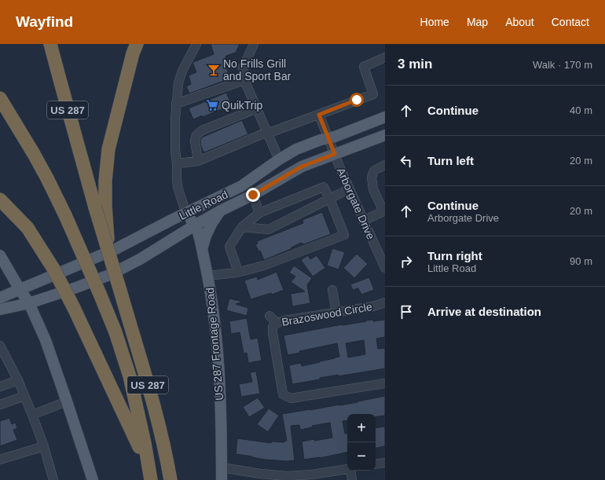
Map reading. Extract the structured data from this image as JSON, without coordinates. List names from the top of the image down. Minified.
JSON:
{"streets":{"highway":["US 287"],"main road":["Little Road","US 287 Frontage Road"],"street":["Arborgate Drive","Brazoswood Circle"]},"crossings":[["Arborgate Drive","Little Road"],["Little Road","US 287 Frontage Road"]],"places":{"bar":["No Frills Grill and Sport Bar"],"supermarket":["QuikTrip"]},"page":{"header":"Wayfind","nav":["Home","Map","About","Contact"],"heading":["3 min","Walk · 170 m"],"list":[["Continue","40 m"],["Turn left","20 m"],["Continue","Arborgate Drive","20 m"],["Turn right","Little Road","90 m"],"Arrive at destination"],"map_buttons":["+","−"]}}
